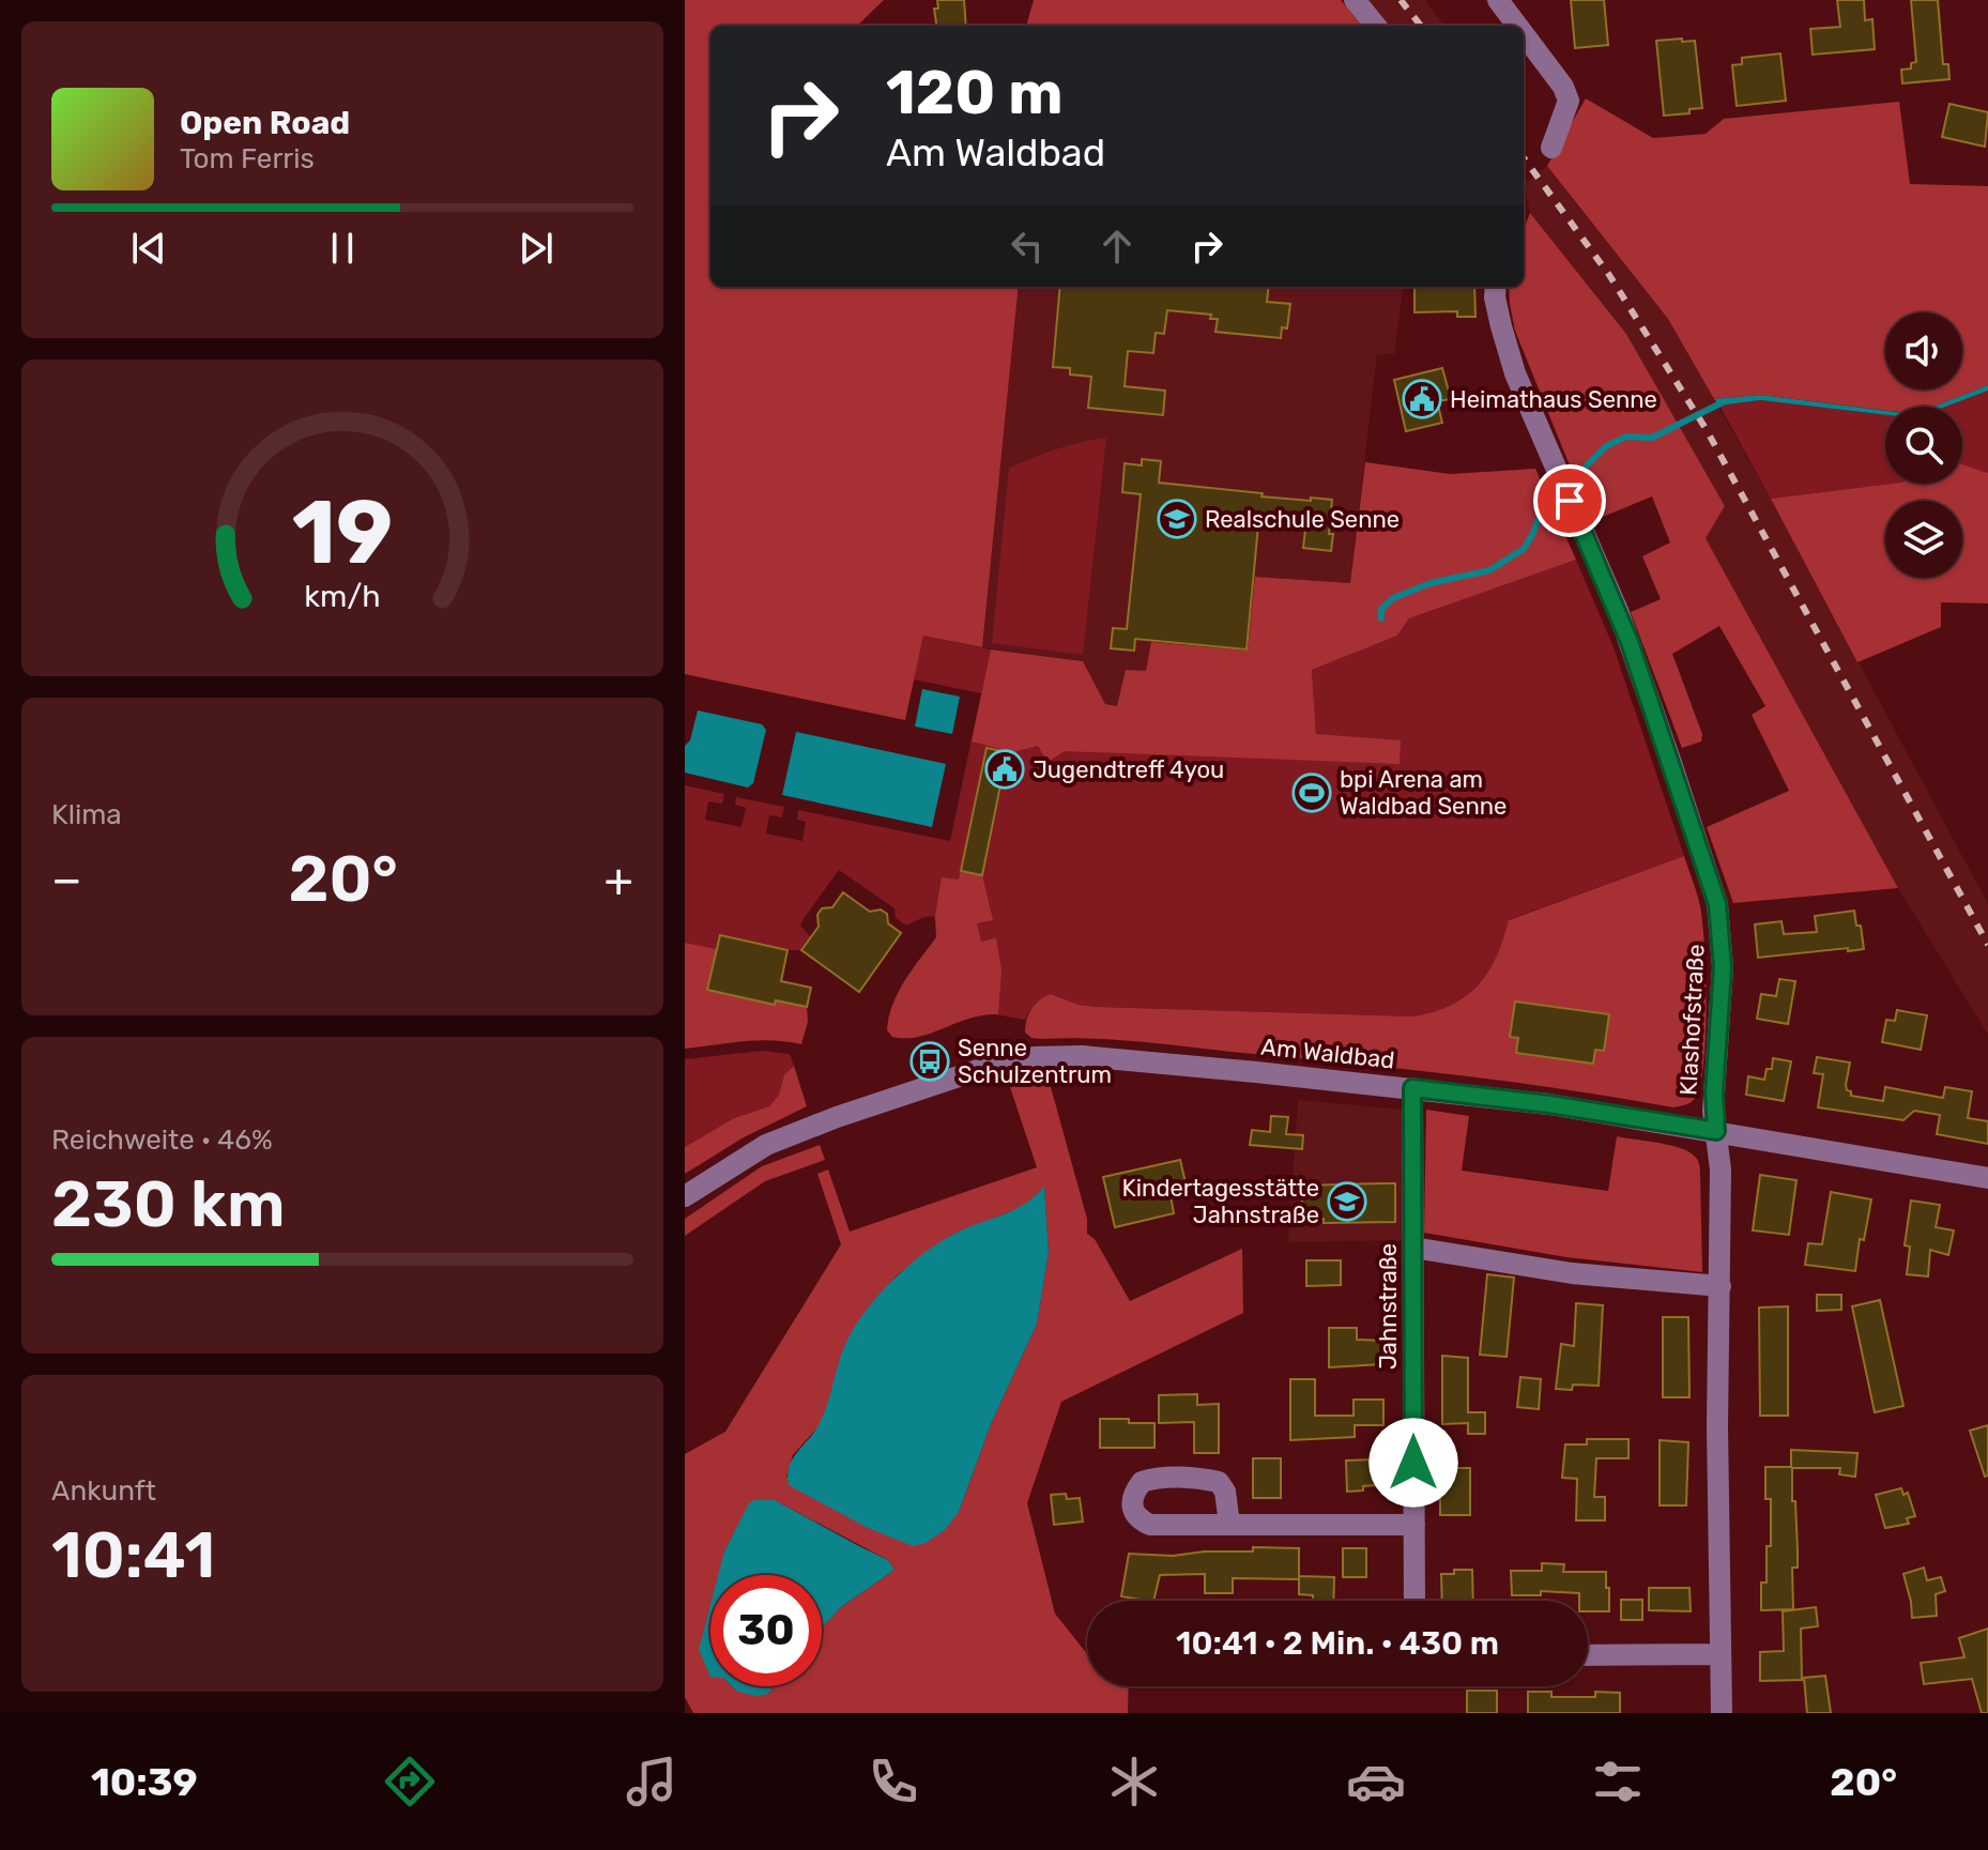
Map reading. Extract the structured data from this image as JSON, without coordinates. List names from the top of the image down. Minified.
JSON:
{"streets":{"street":["Klashofstraße","Am Waldbad","Jahnstraße"]},"crossings":[["Klashofstraße","Am Waldbad"],["Am Waldbad","Jahnstraße"]],"places":{"public building":["Heimathaus Senne","Jugendtreff 4you"],"school or university":["Realschule Senne","Kindertagesstätte Jahnstraße"],"sports":["bpi Arena am Waldbad Senne"],"bus stop":["Senne Schulzentrum"]},"page":{"turn":["120 m","Am Waldbad"],"song":["Open Road","Tom Ferris"],"tile":["Klima",["Reichweite · 46%","230 km"],["Ankunft","10:41"]],"heat":["−","20°","+"],"limit":"30","trip":"10:41 · 2 Min. · 430 m","tabs":["10:39","20°"],"gauge":["19","km/h"]}}
